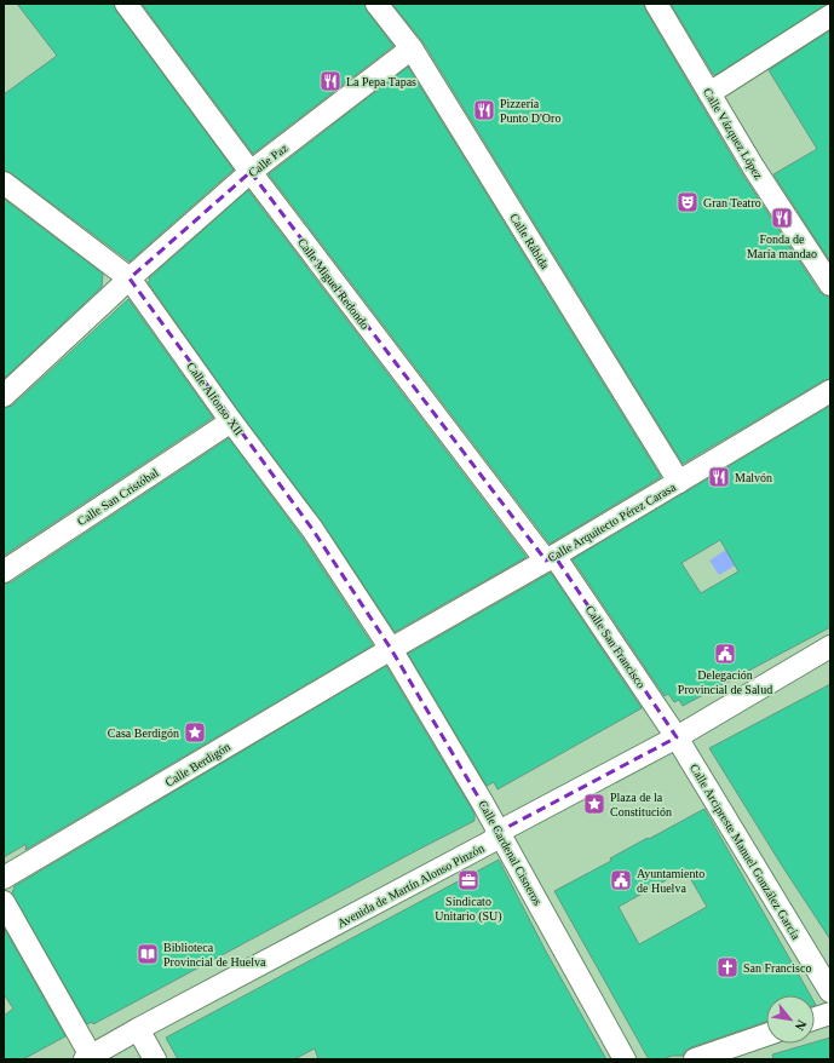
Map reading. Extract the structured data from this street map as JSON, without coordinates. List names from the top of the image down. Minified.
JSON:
{"streets":{"street":["Calle Vázquez López","Calle Paz","Calle Rábida","Calle Miguel Redondo","Calle Alfonso XII","Calle San Cristóbal","Calle Arquitecto Pérez Carasa","Calle San Francisco","Calle Berdigón","Calle Arcipreste Manuel González García","Calle Cardenal Cisneros","Avenida de Martín Alonso Pinzón"]},"crossings":[["Calle Paz","Calle Rábida"],["Calle Paz","Calle Miguel Redondo"],["Calle Paz","Calle Alfonso XII"],["Calle Rábida","Calle Arquitecto Pérez Carasa"],["Calle Miguel Redondo","Calle Arquitecto Pérez Carasa"],["Calle Miguel Redondo","Calle San Francisco"],["Calle Alfonso XII","Calle San Cristóbal"],["Calle Alfonso XII","Calle Arquitecto Pérez Carasa"],["Calle Alfonso XII","Calle Berdigón"],["Calle Alfonso XII","Calle Cardenal Cisneros"],["Calle Arquitecto Pérez Carasa","Calle San Francisco"],["Calle Arquitecto Pérez Carasa","Calle Berdigón"],["Calle Arquitecto Pérez Carasa","Calle Cardenal Cisneros"],["Calle San Francisco","Calle Arcipreste Manuel González García"],["Calle San Francisco","Avenida de Martín Alonso Pinzón"],["Calle Berdigón","Calle Cardenal Cisneros"],["Calle Arcipreste Manuel González García","Avenida de Martín Alonso Pinzón"],["Calle Cardenal Cisneros","Avenida de Martín Alonso Pinzón"]],"places":{"restaurant":["La Pepa Tapas","Pizzería Punto D'Oro","Fonda de María mandao","Malvón"],"theatre":["Gran Teatro"],"public building":["Delegación Provincial de Salud","Ayuntamiento de Huelva"],"place":["Casa Berdigón","Plaza de la Constitución"],"office":["Sindicato Unitario (SU)"],"library":["Biblioteca Provincial de Huelva"],"church":["San Francisco"]},"north":"bottom right"}
